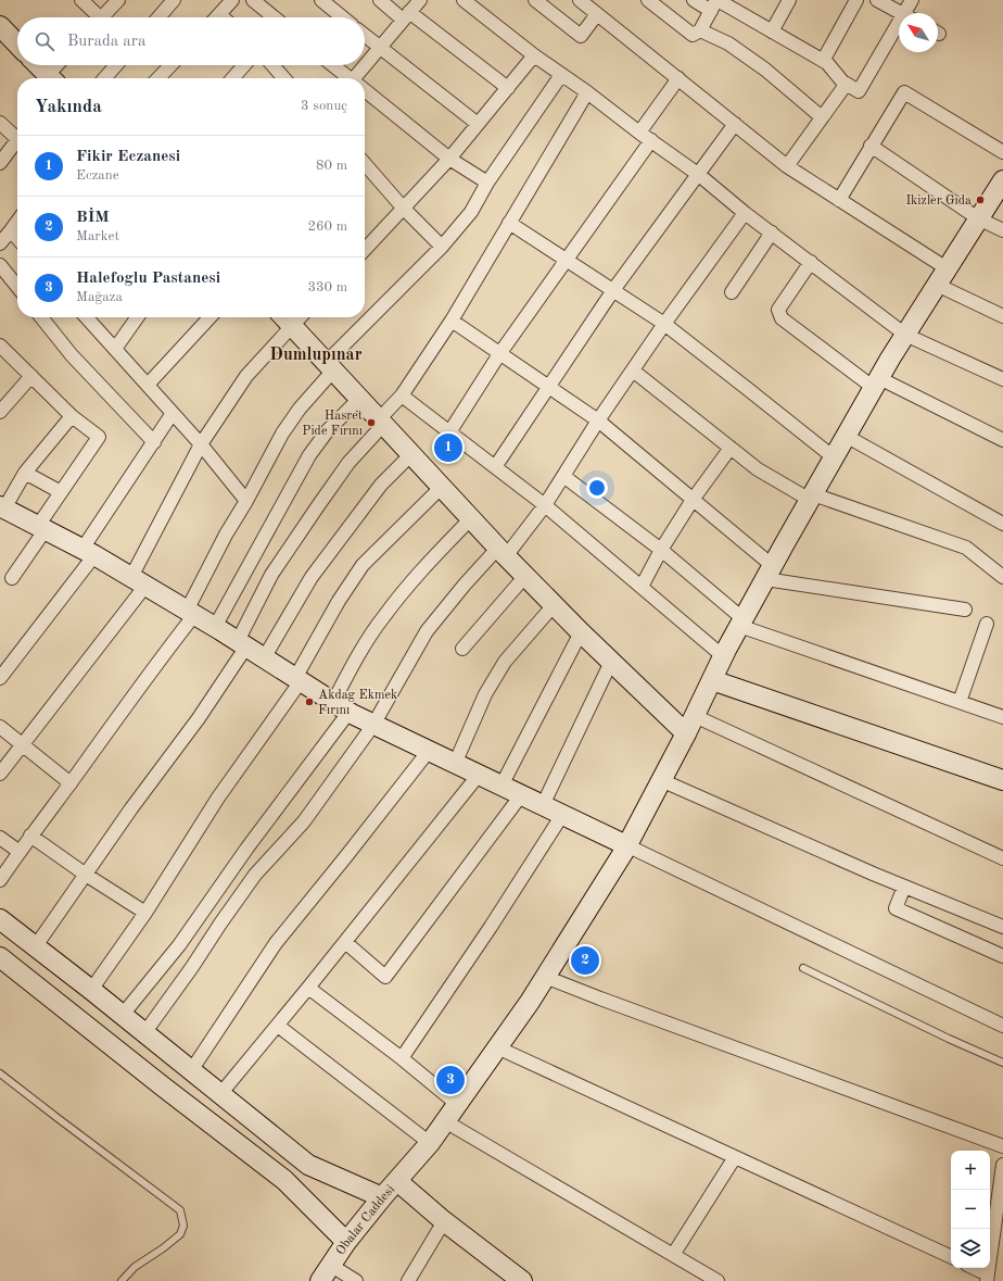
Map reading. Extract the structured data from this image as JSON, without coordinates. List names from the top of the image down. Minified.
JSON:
{"streets":{"main road":["Obalar Caddesi"]},"districts":["Dumlupınar"],"places":["Ikizler Gıda","Hasret Pide Fırını","Akdag Ekmek Fırını"],"north":"top left","page":{"search":"Burada ara","heading":["Yakında","3 sonuç"],"list":[{"mark":"1","name":"Fikir Eczanesi","note":"Eczane","value":"80 m"},{"mark":"2","name":"BİM","note":"Market","value":"260 m"},{"mark":"3","name":"Halefoglu Pastanesi","note":"Mağaza","value":"330 m"}],"pins":["1","2","3"],"map_buttons":["+","−"]}}
